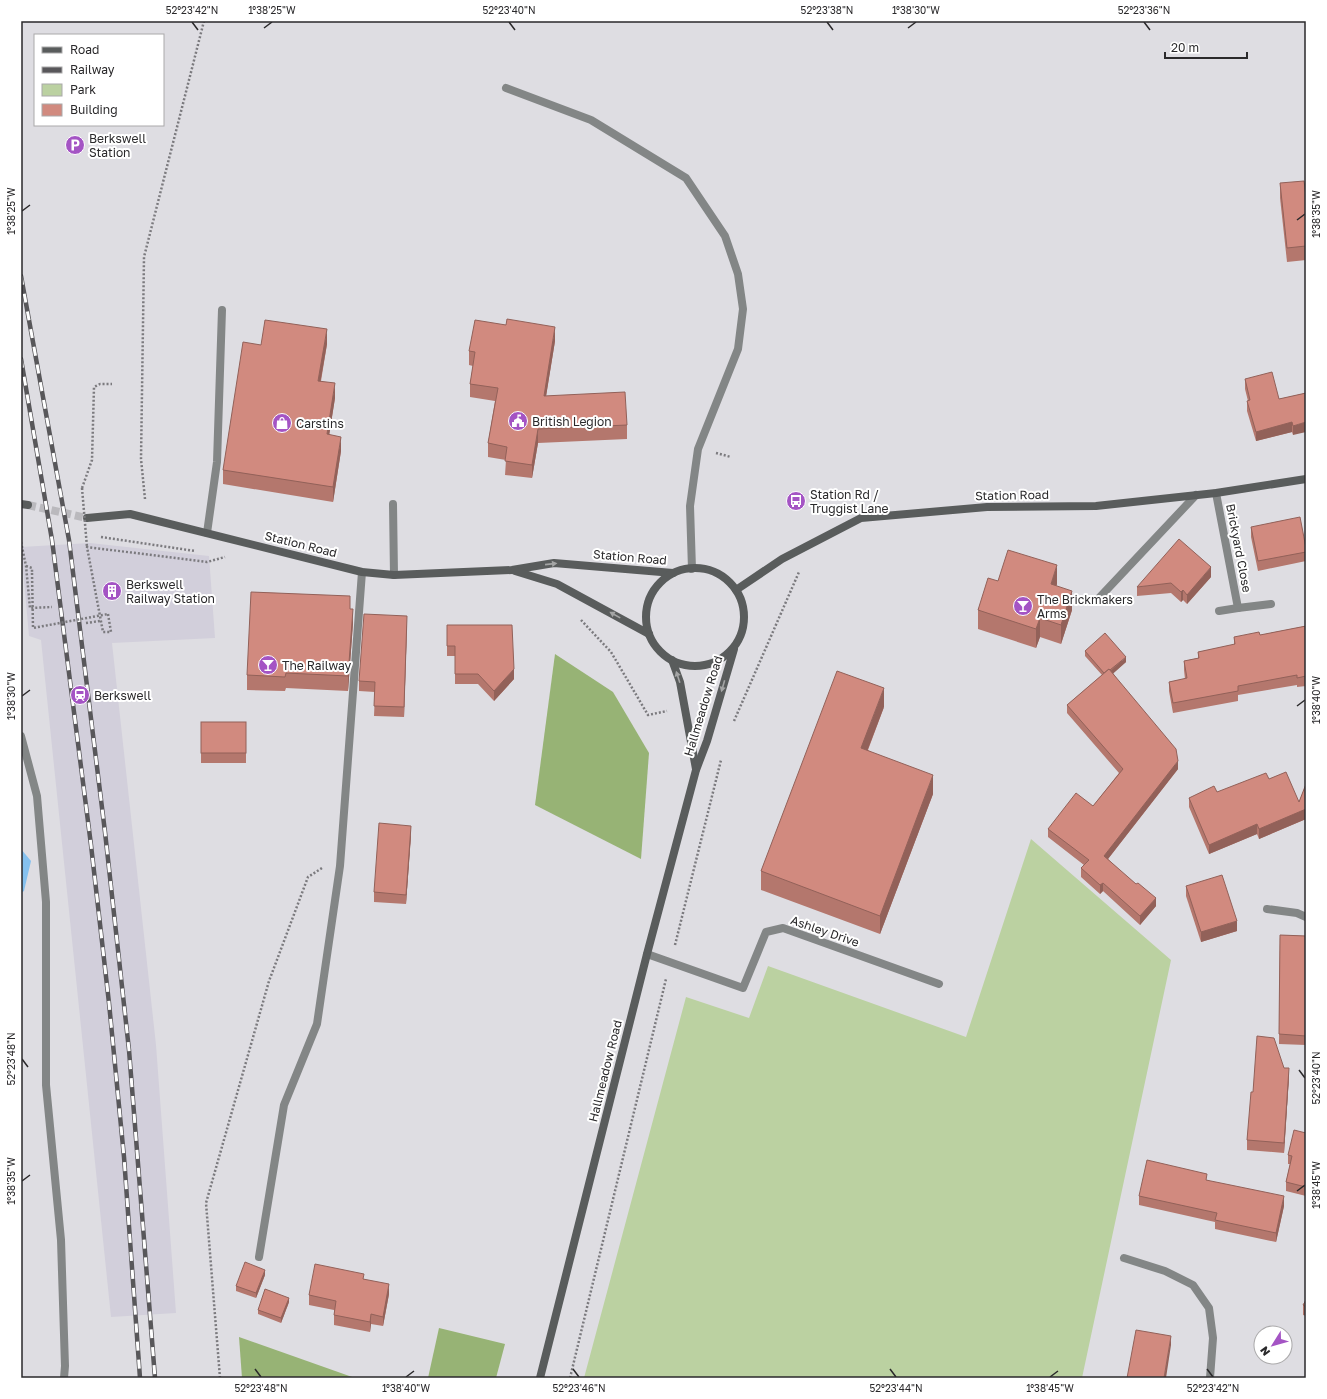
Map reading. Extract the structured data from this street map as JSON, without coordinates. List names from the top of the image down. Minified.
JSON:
{"streets":{"street":["Station Road","Brickyard Close","Hallmeadow Road","Ashley Drive"]},"crossings":[["Station Road","Brickyard Close"],["Station Road","Hallmeadow Road"],["Hallmeadow Road","Ashley Drive"]],"places":{"parking":["Berkswell Station"],"public building":["British Legion"],"shop":["Carstins"],"bus stop":["Station Rd / Truggist Lane"],"building":["Berkswell Railway Station"],"bar":["The Brickmakers Arms","The Railway"],"station":["Berkswell"]},"legend":["Road","Railway","Park","Building"],"scale_bar":"20 m","north":"bottom left","coordinates":["52°23'42\"N","1°38'25\"W","52°23'40\"N","52°23'38\"N","1°38'30\"W","52°23'36\"N","1°38'35\"W","1°38'40\"W","52°23'48\"N","1°38'45\"W","52°23'46\"N","52°23'44\"N"]}
